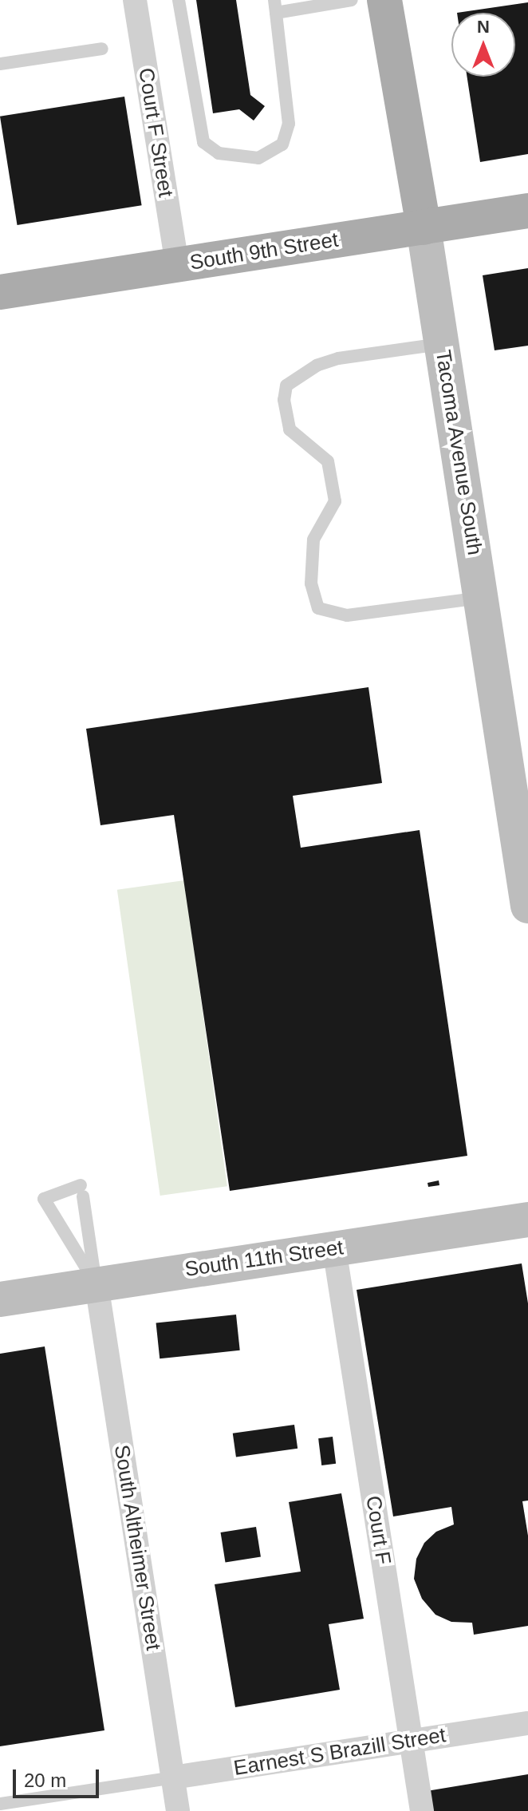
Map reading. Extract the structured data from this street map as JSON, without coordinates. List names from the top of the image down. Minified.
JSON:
{"streets":{"main road":["South 9th Street","Tacoma Avenue South","South 11th Street"],"street":["Court F Street","Court F","South Altheimer Street","Earnest S Brazill Street"]},"crossings":[["Court F Street","South 9th Street"],["South 9th Street","Tacoma Avenue South"],["South 11th Street","Court F"],["South 11th Street","South Altheimer Street"],["Court F","Earnest S Brazill Street"],["South Altheimer Street","Earnest S Brazill Street"]],"scale_bar":"20 m","north":"top"}
